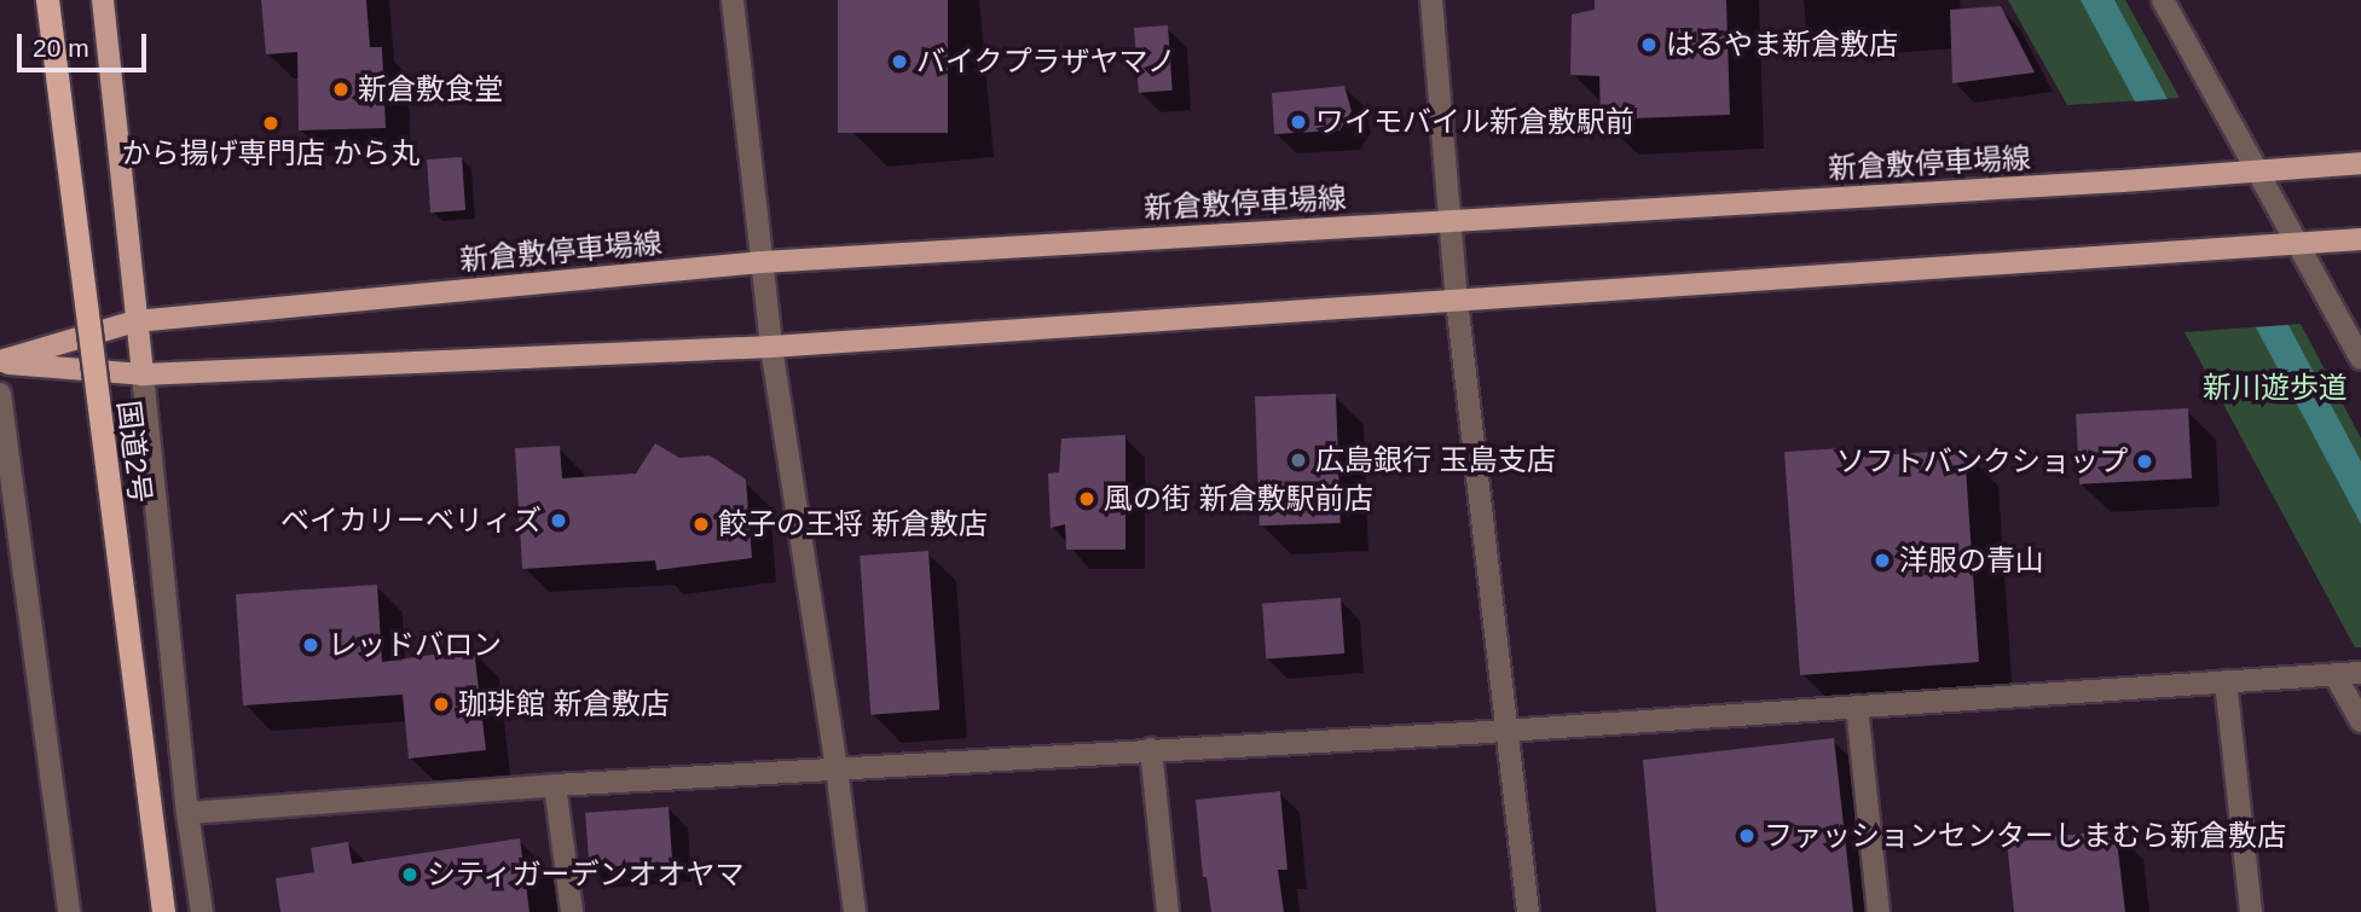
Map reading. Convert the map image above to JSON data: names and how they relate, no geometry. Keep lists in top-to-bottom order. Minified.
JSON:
{"streets":{"highway":["国道2号"],"main road":["新倉敷停車場線"]},"parks":["新川遊歩道"],"places":["はるやま新倉敷店","バイクプラザヤマノ","新倉敷食堂","ワイモバイル新倉敷駅前","から揚げ専門店 から丸","広島銀行 玉島支店","ソフトバンクショップ","風の街 新倉敷駅前店","ベイカリーベリィズ","餃子の王将 新倉敷店","洋服の青山","レッドバロン","珈琲館 新倉敷店","ファッションセンターしまむら新倉敷店","シティガーデンオオヤマ"],"scale_bar":"20 m"}
